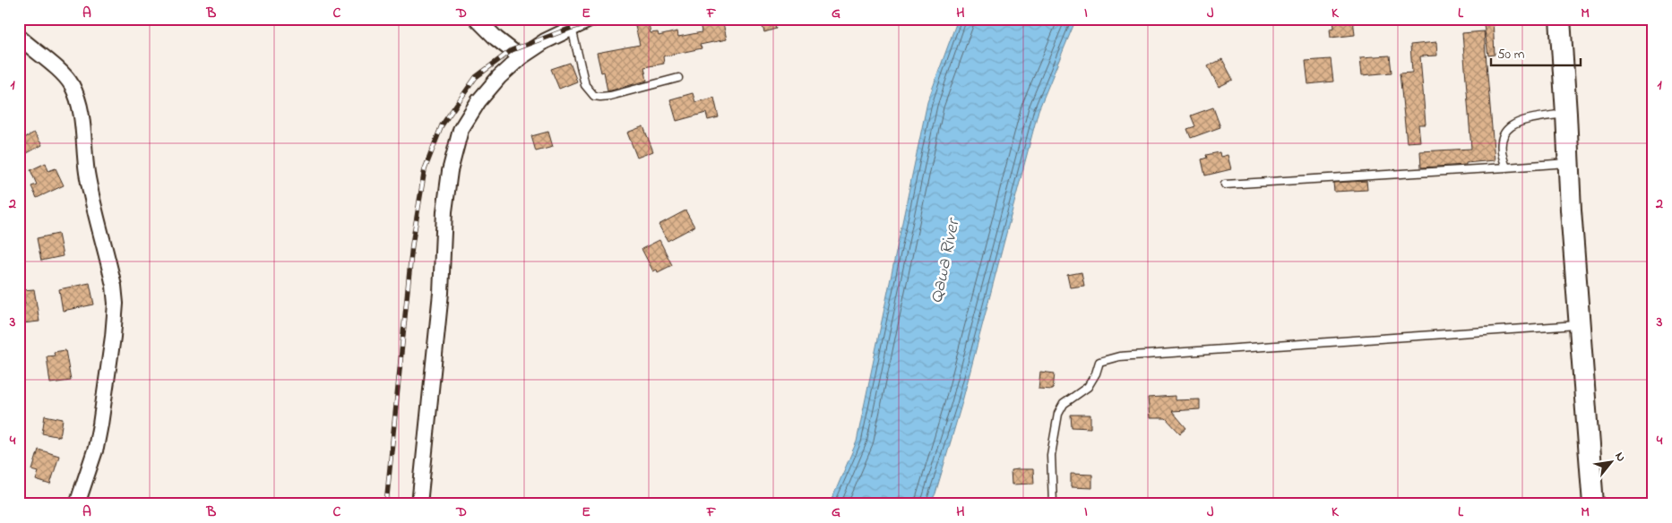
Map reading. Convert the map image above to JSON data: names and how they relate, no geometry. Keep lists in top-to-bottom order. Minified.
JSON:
{"water":["Qawa River"],"scale_bar":"50 m","north":"top right","grid":{"columns":["A","B","C","D","E","F","G","H","I","J","K","L","M"],"rows":["1","2","3","4"]}}
